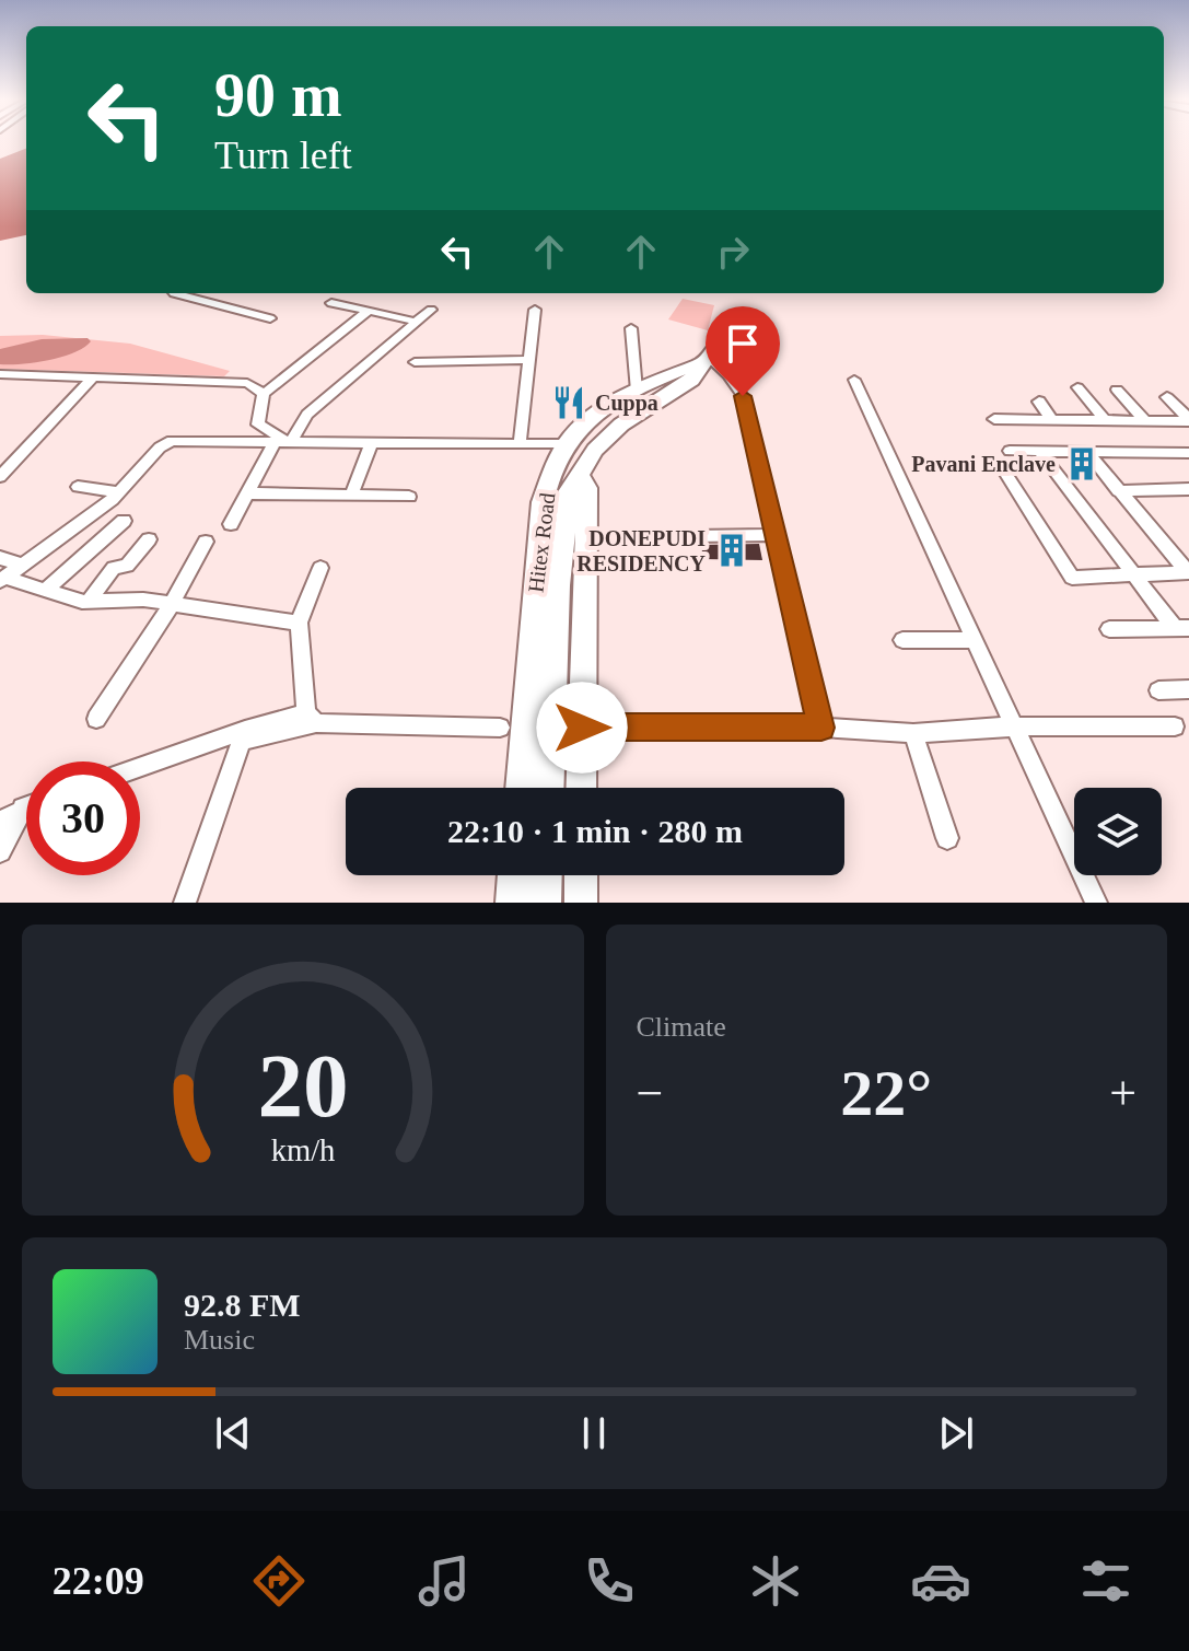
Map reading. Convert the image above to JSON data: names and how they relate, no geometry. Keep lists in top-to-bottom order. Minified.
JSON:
{"streets":{"street":["Hitex Road"]},"places":{"restaurant":["Cuppa"],"building":["Pavani Enclave","DONEPUDI RESIDENCY"]},"page":{"turn":["90 m","Turn left"],"limit":"30","trip":"22:10 · 1 min · 280 m","tile":"Climate","heat":["−","22°","+"],"song":["92.8 FM","Music"],"tabs":"22:09","gauge":["20","km/h"]}}
